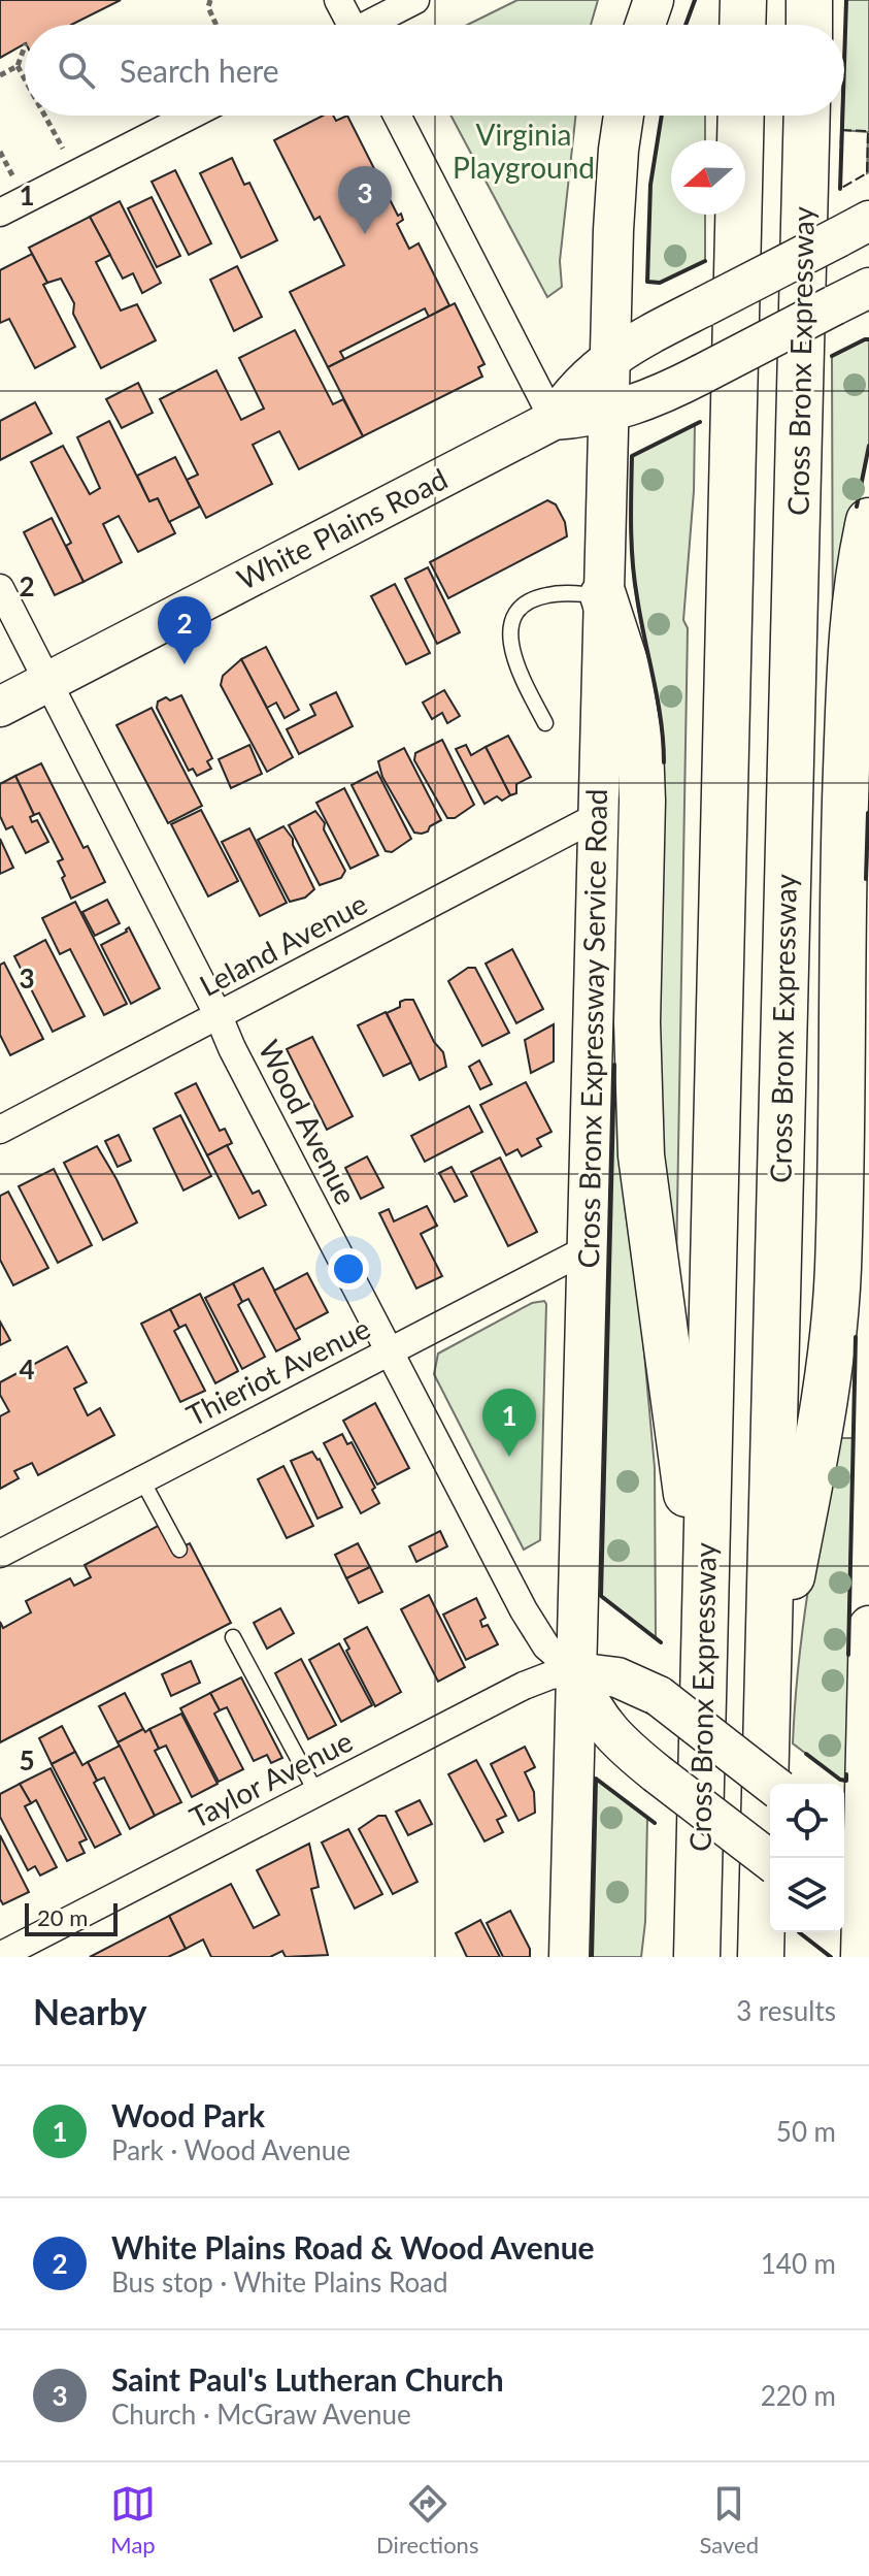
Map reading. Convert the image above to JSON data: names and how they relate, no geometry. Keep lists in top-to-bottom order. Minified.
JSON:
{"streets":{"highway":["Cross Bronx Expressway"],"main road":["White Plains Road","Cross Bronx Expressway Service Road"],"street":["Leland Avenue","Wood Avenue","Thieriot Avenue","Taylor Avenue"]},"crossings":[["White Plains Road","Cross Bronx Expressway Service Road"],["White Plains Road","Wood Avenue"],["Leland Avenue","Cross Bronx Expressway Service Road"],["Leland Avenue","Wood Avenue"],["Cross Bronx Expressway Service Road","Wood Avenue"],["Cross Bronx Expressway Service Road","Thieriot Avenue"],["Cross Bronx Expressway Service Road","Taylor Avenue"],["Wood Avenue","Thieriot Avenue"],["Wood Avenue","Taylor Avenue"]],"parks":["Virginia Playground"],"scale_bar":"20 m","north":"left","page":{"search":"Search here","pins":["3","2","1"],"scale":"20 m","heading":["Nearby","3 results"],"list":[{"mark":"1","name":"Wood Park","note":"Park · Wood Avenue","value":"50 m"},{"mark":"2","name":"White Plains Road & Wood Avenue","note":"Bus stop · White Plains Road","value":"140 m"},{"mark":"3","name":"Saint Paul's Lutheran Church","note":"Church · McGraw Avenue","value":"220 m"}],"nav":["Map","Directions","Saved"]},"grid":{"rows":["1","2","3","4","5"]}}
